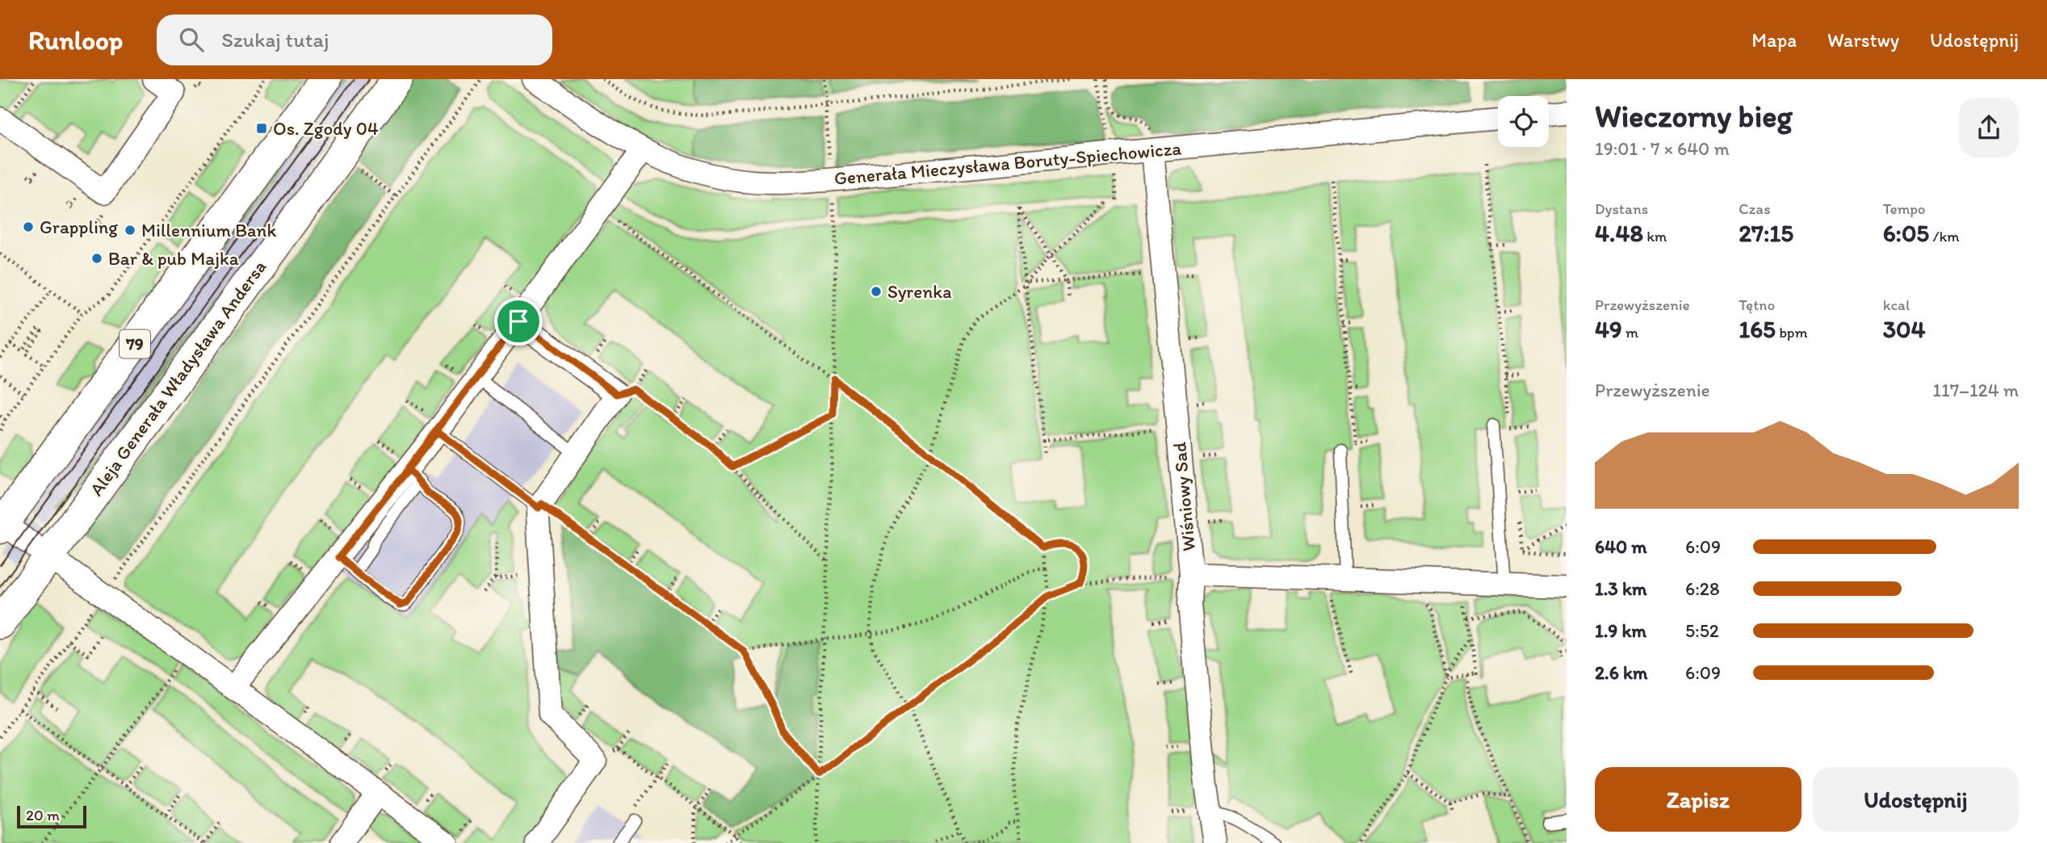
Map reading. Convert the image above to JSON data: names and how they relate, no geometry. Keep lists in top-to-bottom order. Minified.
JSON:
{"streets":{"main road":["79","Aleja Generała Władysława Andersa"],"street":["Generała Mieczysława Boruty-Spiechowicza","Wiśniowy Sad"]},"crossings":[["Generała Mieczysława Boruty-Spiechowicza","Wiśniowy Sad"]],"places":{"transit":["Os. Zgody 04"],"other":["Grappling","Millennium Bank","Bar & pub Majka","Syrenka"]},"scale_bar":"20 m","page":{"header":"Runloop","search":"Szukaj tutaj","nav":["Mapa","Warstwy","Udostępnij"],"heading":["Wieczorny bieg","19:01 · 7 × 640 m"],"stats":[["Dystans","4.48 km"],["Czas","27:15"],["Tempo","6:05 /km"],["Przewyższenie","49 m"],["Tętno","165 bpm"],["kcal","304"]],"chart":["Przewyższenie","117–124 m"],"list":[{"name":"640 m","note":"6:09"},{"name":"1.3 km","note":"6:28"},{"name":"1.9 km","note":"5:52"},{"name":"2.6 km","note":"6:09"}],"buttons":["Zapisz","Udostępnij"],"scale":"20 m"}}
